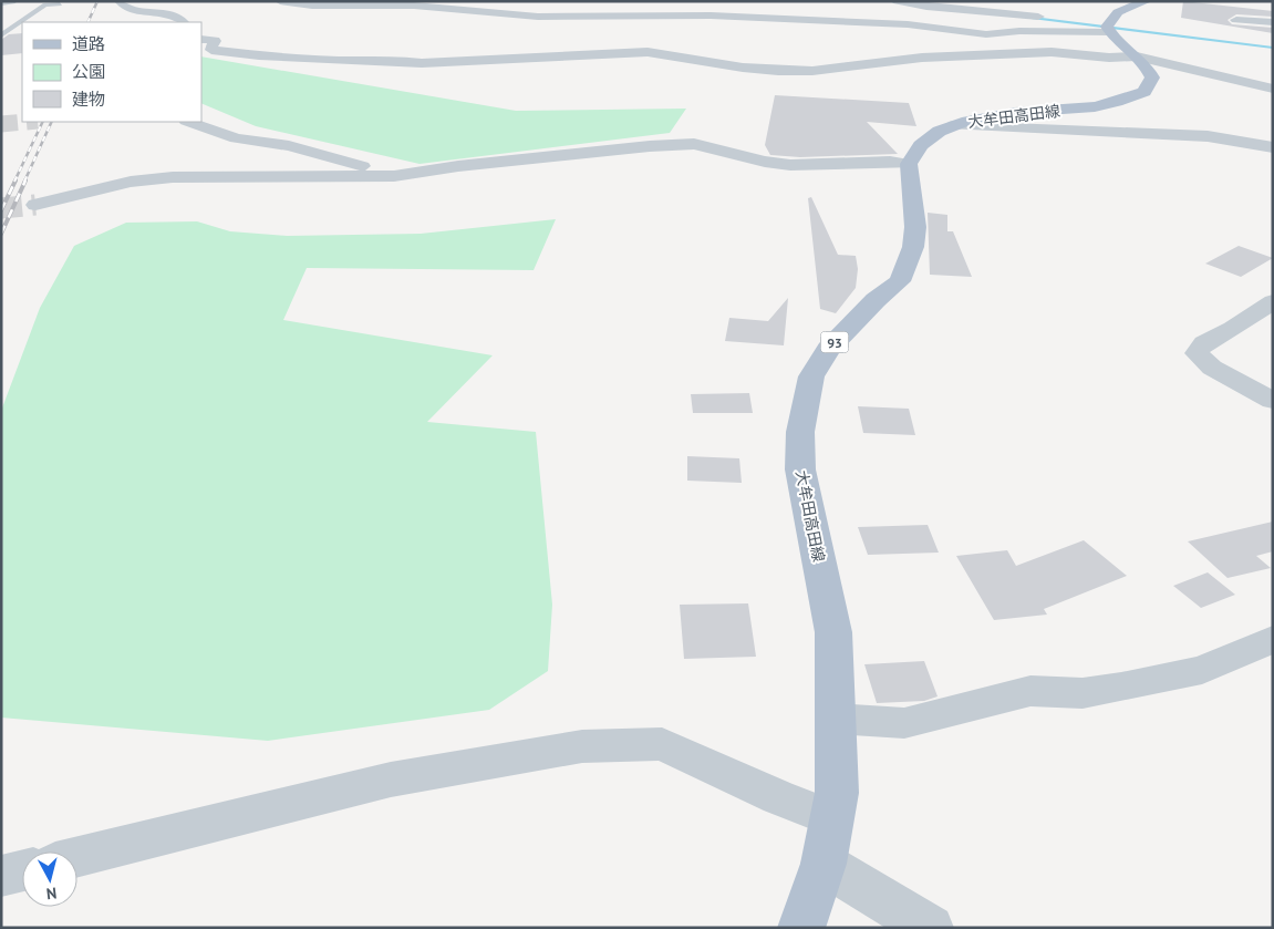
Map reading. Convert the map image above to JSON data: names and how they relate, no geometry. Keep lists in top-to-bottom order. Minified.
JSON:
{"streets":{"main road":["大牟田高田線","93"]},"legend":["道路","公園","建物"],"north":"bottom"}
